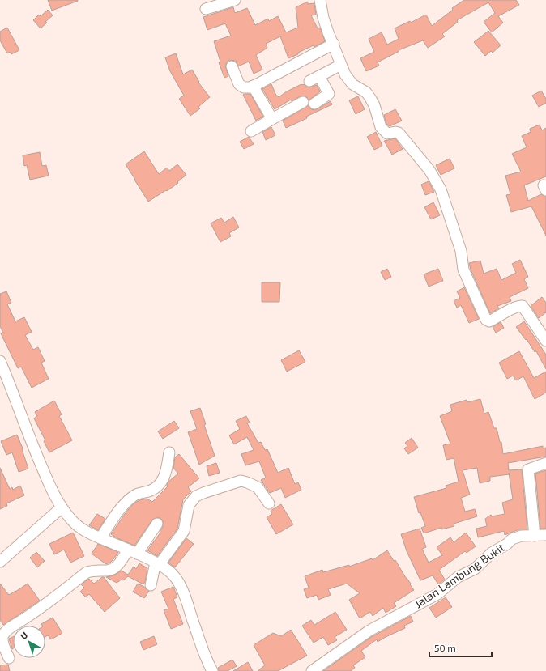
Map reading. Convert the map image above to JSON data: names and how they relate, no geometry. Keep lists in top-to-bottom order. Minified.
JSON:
{"streets":{"street":["Jalan Lambung Bukit"]},"scale_bar":"50 m","north":"top left"}
